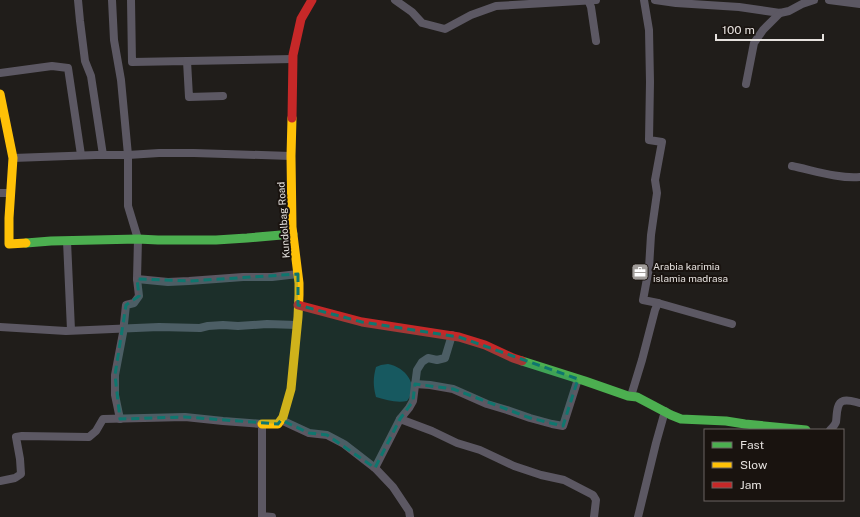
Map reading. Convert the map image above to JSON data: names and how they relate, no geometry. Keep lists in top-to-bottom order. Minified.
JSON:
{"streets":{"street":["Kundolbag Road"]},"places":{"office":["Arabia karimia islamia madrasa"]},"legend":["Fast","Slow","Jam"],"scale_bar":"100 m"}
